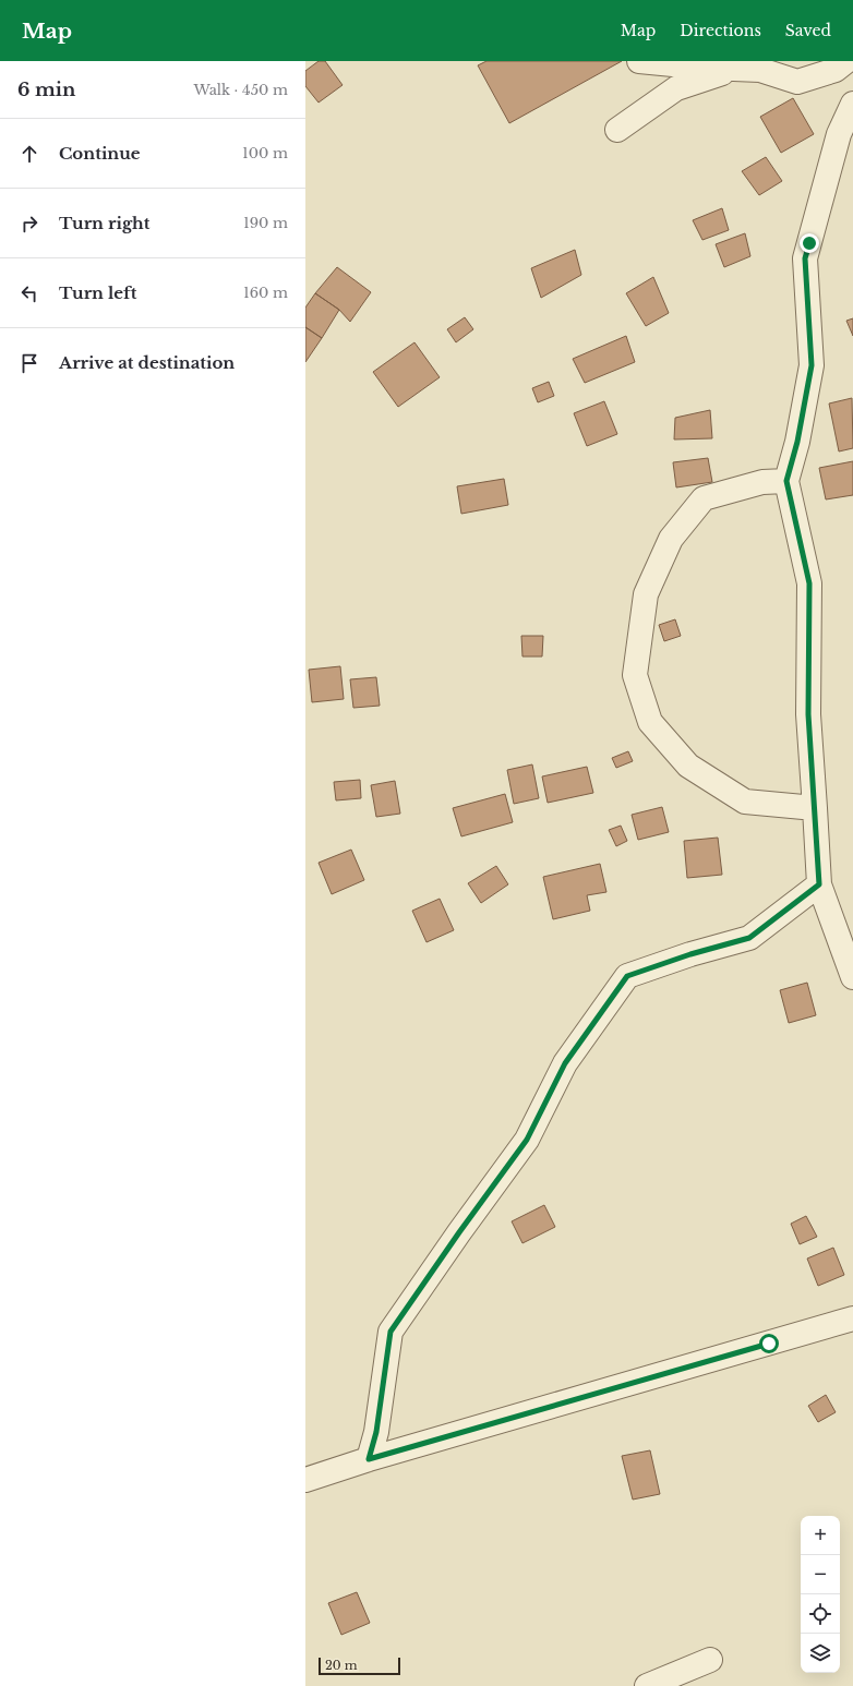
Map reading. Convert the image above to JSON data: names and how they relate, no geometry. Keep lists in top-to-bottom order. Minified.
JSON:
{"scale_bar":"20 m","page":{"header":"Map","nav":["Map","Directions","Saved"],"heading":["6 min","Walk · 450 m"],"list":[["Continue","100 m"],["Turn right","190 m"],["Turn left","160 m"],"Arrive at destination"],"map_buttons":["+","−"],"scale":"20 m"}}
